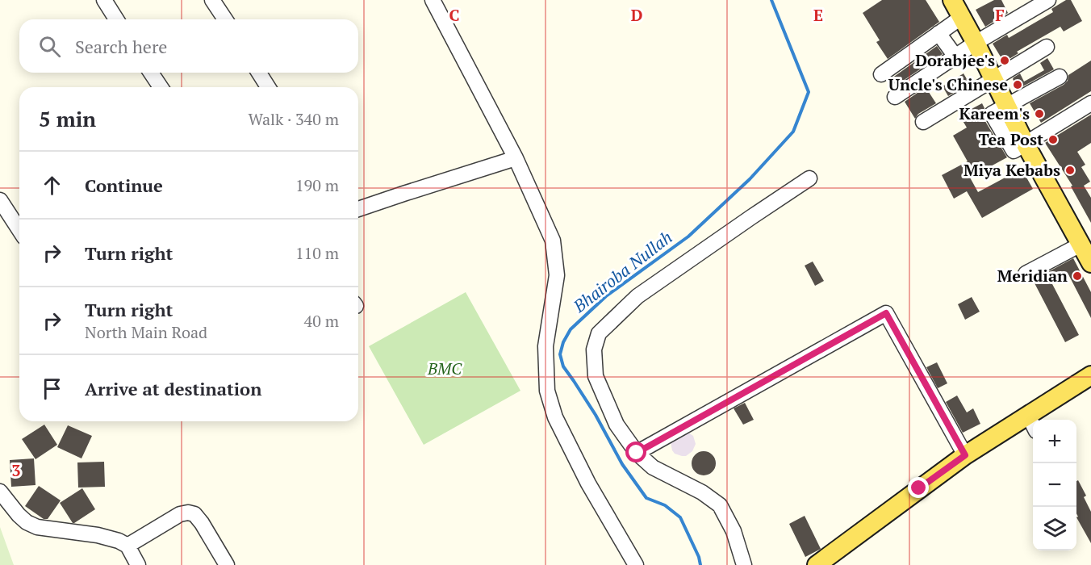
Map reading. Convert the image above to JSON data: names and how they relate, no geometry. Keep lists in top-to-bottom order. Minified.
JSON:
{"water":["Bhairoba Nullah"],"parks":["BMC"],"places":["Dorabjee's","Uncle's Chinese","Kareem's","Tea Post","Miya Kebabs","Meridian"],"page":{"search":"Search here","heading":["5 min","Walk · 340 m"],"list":[["Continue","190 m"],["Turn right","110 m"],["Turn right","North Main Road","40 m"],"Arrive at destination"],"map_buttons":["+","−"]},"grid":{"columns":["C","D","E","F"],"rows":["3"]}}
